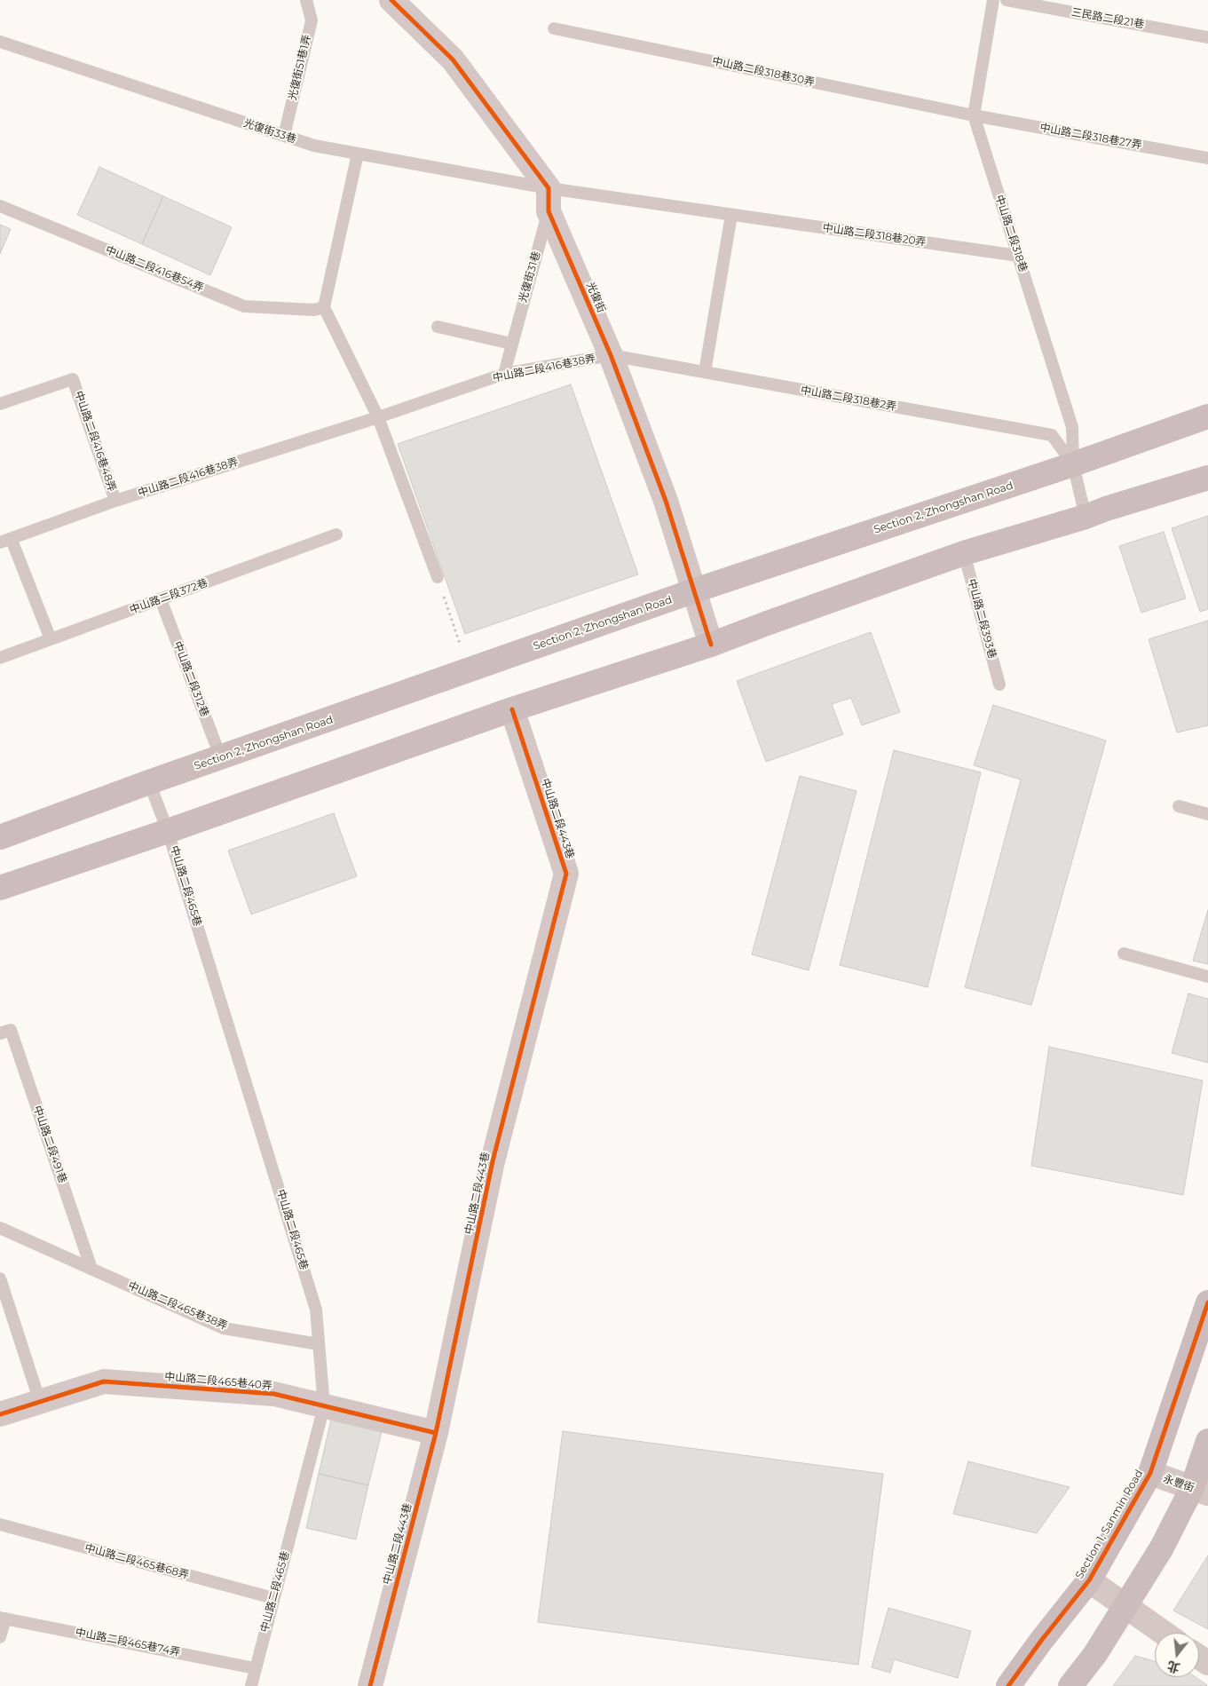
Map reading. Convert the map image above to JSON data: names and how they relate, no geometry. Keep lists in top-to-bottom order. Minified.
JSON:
{"streets":{"main road":["Section 2, Zhongshan Road","Section 1, Sanmin Road"],"street":["光復街","中山路二段443巷","中山路二段465巷40弄","永豐街"],"lane":["三民路二段21巷","光復街51巷1弄","中山路二段318巷30弄","光復街33巷","中山路二段318巷27弄","中山路二段318巷","中山路二段318巷20弄","中山路二段416巷54弄","光復街31巷","中山路二段416巷38弄","中山路二段318巷2弄","中山路二段416巷48弄","中山路二段372巷","中山路二段393巷","中山路二段312巷","中山路二段465巷","中山路二段491巷","中山路二段465巷38弄","中山路二段465巷68弄","中山路二段465巷74弄"]},"crossings":[["光復街51巷1弄","光復街33巷"],["中山路二段318巷30弄","中山路二段318巷27弄"],["中山路二段318巷30弄","中山路二段318巷"],["光復街33巷","中山路二段318巷20弄"],["光復街33巷","光復街31巷"],["光復街33巷","光復街"],["中山路二段318巷27弄","中山路二段318巷"],["中山路二段318巷","中山路二段318巷20弄"],["中山路二段318巷","中山路二段318巷2弄"],["中山路二段318巷","Section 2, Zhongshan Road"],["中山路二段318巷20弄","光復街31巷"],["中山路二段318巷20弄","光復街"],["光復街31巷","光復街"],["光復街31巷","中山路二段416巷38弄"],["光復街","中山路二段416巷38弄"],["光復街","中山路二段318巷2弄"],["光復街","Section 2, Zhongshan Road"],["中山路二段416巷38弄","中山路二段318巷2弄"],["中山路二段416巷38弄","中山路二段416巷48弄"],["中山路二段318巷2弄","Section 2, Zhongshan Road"],["Section 2, Zhongshan Road","中山路二段312巷"],["Section 2, Zhongshan Road","中山路二段465巷"],["中山路二段372巷","中山路二段312巷"],["中山路二段443巷","中山路二段465巷40弄"],["中山路二段465巷","中山路二段465巷38弄"],["中山路二段465巷","中山路二段465巷40弄"],["中山路二段465巷","中山路二段465巷68弄"],["中山路二段465巷","中山路二段465巷74弄"],["中山路二段491巷","中山路二段465巷38弄"],["永豐街","Section 1, Sanmin Road"]],"north":"bottom"}
